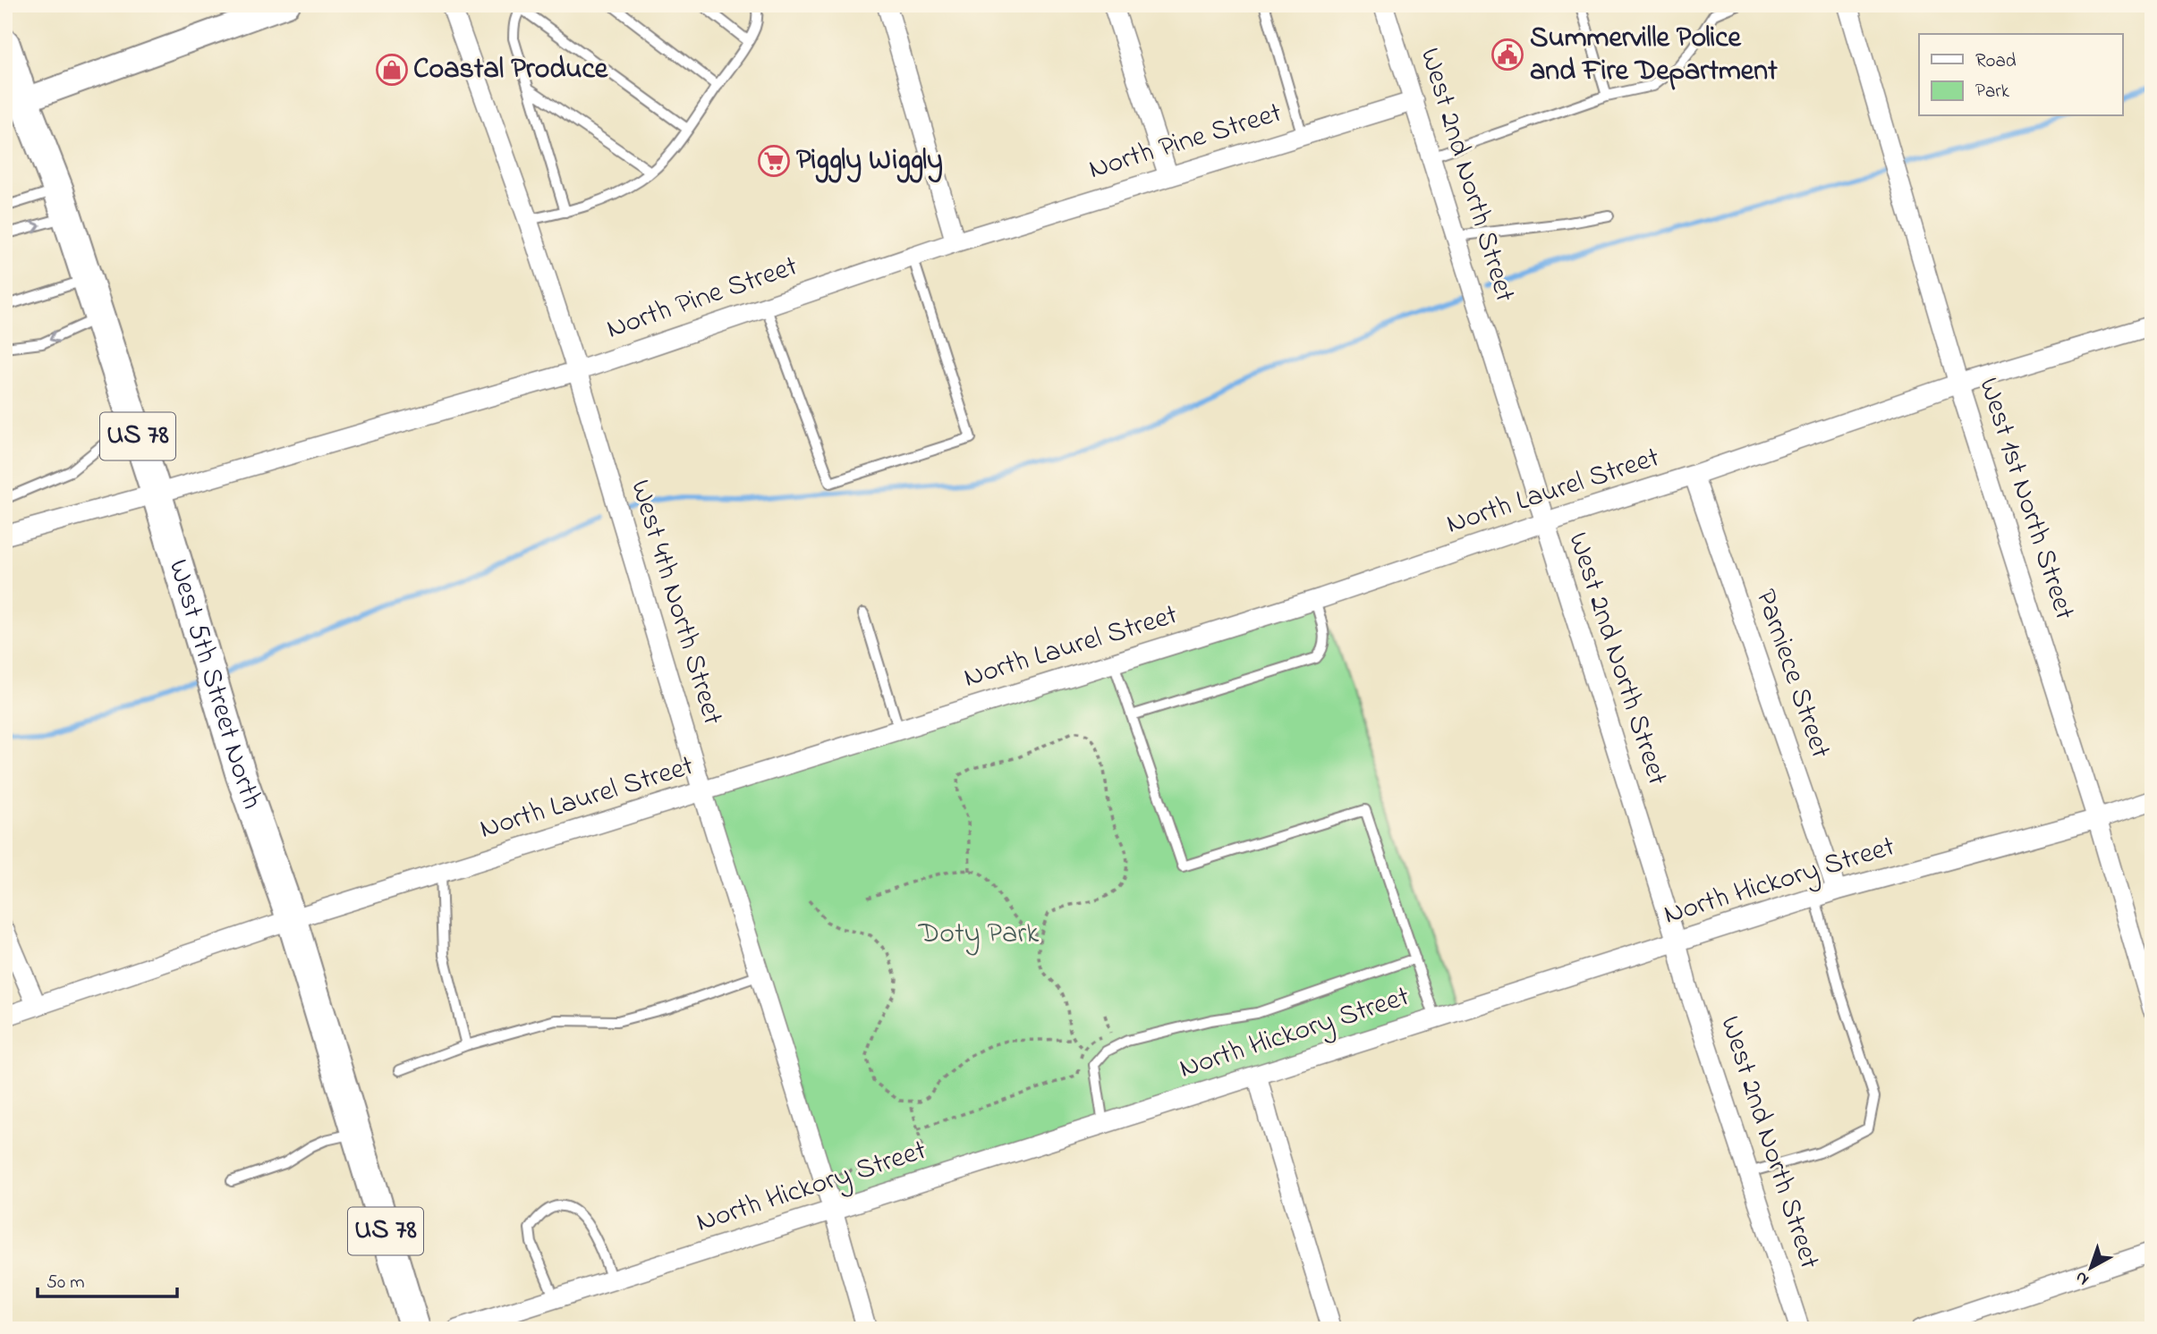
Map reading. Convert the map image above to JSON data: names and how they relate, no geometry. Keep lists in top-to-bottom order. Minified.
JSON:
{"streets":{"main road":["US 78","West 5th Street North"],"street":["North Pine Street","West 2nd North Street","North Laurel Street","West 1st North Street","West 4th North Street","Parniece Street","North Hickory Street"]},"crossings":[["North Pine Street","West 2nd North Street"],["North Pine Street","West 4th North Street"],["North Pine Street","West 5th Street North"],["West 2nd North Street","North Laurel Street"],["West 2nd North Street","North Hickory Street"],["North Laurel Street","West 1st North Street"],["North Laurel Street","West 4th North Street"],["North Laurel Street","Parniece Street"],["North Laurel Street","West 5th Street North"],["West 1st North Street","North Hickory Street"],["West 4th North Street","North Hickory Street"],["Parniece Street","North Hickory Street"]],"parks":["Doty Park"],"places":{"public building":["Summerville Police and Fire Department"],"shop":["Coastal Produce"],"supermarket":["Piggly Wiggly"]},"legend":["Road","Park"],"scale_bar":"50 m","north":"bottom left"}
